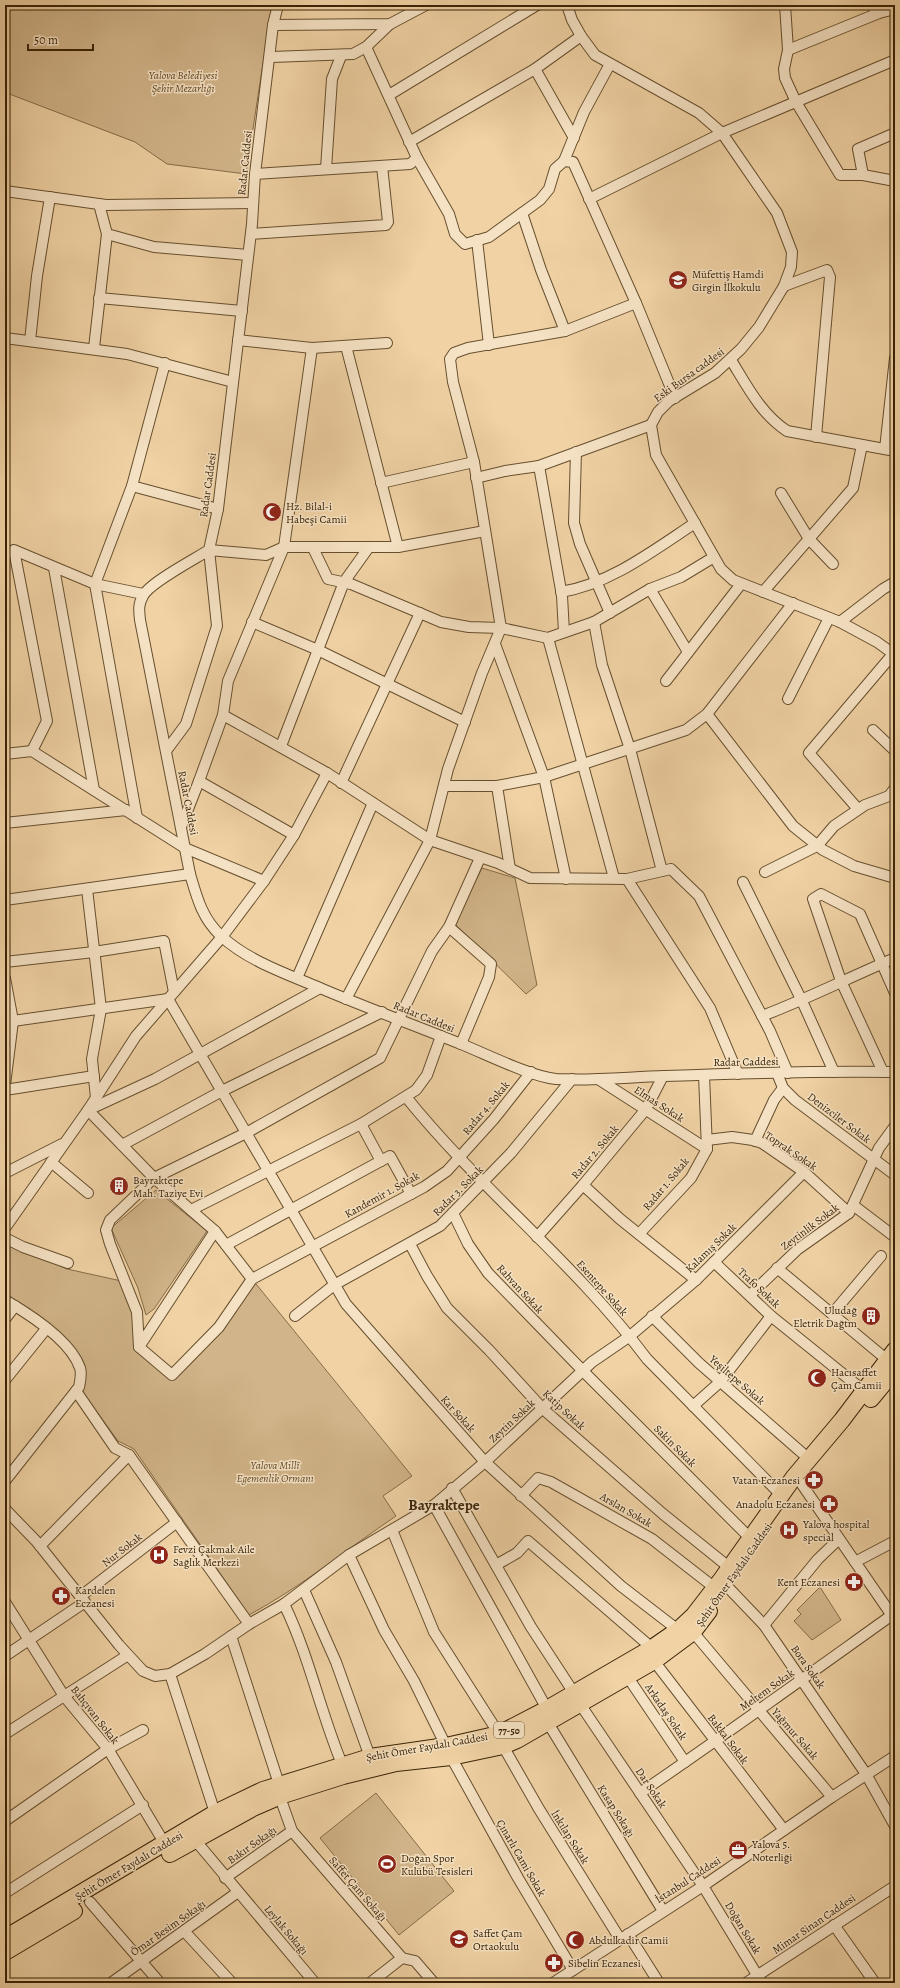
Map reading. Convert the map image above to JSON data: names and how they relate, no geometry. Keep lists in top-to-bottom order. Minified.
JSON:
{"streets":{"main road":["Şehit Ömer Faydalı Caddesi","77-50"],"street":["Radar Caddesi","Eski Bursa caddesi","Elmas Sokak","Radar 4. Sokak","Denizciler Sokak","Toprak Sokak","Radar 2. Sokak","Radar 1. Sokak","Radar 3. Sokak","Kandemir 1. Sokak","Zeytinlik Sokak","Kalamış Sokak","Esentepe Sokak","Trafo Sokak","Rahvan Sokak","Yeşiltepe Sokak","Katip Sokak","Kar Sokak","Zeytin Sokak","Sakin Sokak","Arslan Sokak","Nur Sokak","Bora Sokak","Meltem Sokak","Arkadaş Sokak","Bahçıvan Sokak","Yağmur Sokak","Bakkal Sokak","Dar Sokak","Kasap Sokağı","İnkılap Sokak","Bakır Sokağı","Çınarlı Cami Sokak","İstanbul Caddesi","Saffet Çam Sokağı","Mimar Sinan Caddesi","Ömar Besim Sokağı","Doğan Sokak","Leylak Sokağı"]},"crossings":[["Radar Caddesi","Elmas Sokak"],["Radar Caddesi","Radar 4. Sokak"],["Radar Caddesi","Denizciler Sokak"],["Radar Caddesi","Radar 2. Sokak"],["Radar Caddesi","Radar 3. Sokak"],["Elmas Sokak","Toprak Sokak"],["Elmas Sokak","Radar 2. Sokak"],["Elmas Sokak","Radar 1. Sokak"],["Radar 4. Sokak","Kandemir 1. Sokak"],["Radar 4. Sokak","Esentepe Sokak"],["Denizciler Sokak","Zeytinlik Sokak"],["Toprak Sokak","Radar 1. Sokak"],["Toprak Sokak","Zeytinlik Sokak"],["Toprak Sokak","Kalamış Sokak"],["Radar 2. Sokak","Esentepe Sokak"],["Radar 3. Sokak","Esentepe Sokak"],["Radar 3. Sokak","Rahvan Sokak"],["Radar 3. Sokak","Katip Sokak"],["Radar 3. Sokak","Kar Sokak"],["Kandemir 1. Sokak","Esentepe Sokak"],["Kandemir 1. Sokak","Kar Sokak"],["Zeytinlik Sokak","Trafo Sokak"],["Kalamış Sokak","Esentepe Sokak"],["Kalamış Sokak","Trafo Sokak"],["Kalamış Sokak","Yeşiltepe Sokak"],["Kalamış Sokak","Zeytin Sokak"],["Esentepe Sokak","Zeytin Sokak"],["Esentepe Sokak","Şehit Ömer Faydalı Caddesi"],["Trafo Sokak","Şehit Ömer Faydalı Caddesi"],["Rahvan Sokak","Zeytin Sokak"],["Rahvan Sokak","Sakin Sokak"],["Yeşiltepe Sokak","Şehit Ömer Faydalı Caddesi"],["Katip Sokak","Zeytin Sokak"],["Katip Sokak","Arslan Sokak"],["Katip Sokak","Şehit Ömer Faydalı Caddesi"],["Katip Sokak","Bora Sokak"],["Kar Sokak","Zeytin Sokak"],["Kar Sokak","Arslan Sokak"],["Kar Sokak","Şehit Ömer Faydalı Caddesi"],["Kar Sokak","Yağmur Sokak"],["Zeytin Sokak","Sakin Sokak"],["Zeytin Sokak","Dar Sokak"],["Zeytin Sokak","Kasap Sokağı"],["Zeytin Sokak","İnkılap Sokak"],["Zeytin Sokak","Çınarlı Cami Sokak"],["Zeytin Sokak","Saffet Çam Sokağı"],["Sakin Sokak","Şehit Ömer Faydalı Caddesi"],["Arslan Sokak","Şehit Ömer Faydalı Caddesi"],["Arslan Sokak","Bora Sokak"],["Nur Sokak","Bahçıvan Sokak"],["Şehit Ömer Faydalı Caddesi","Bora Sokak"],["Şehit Ömer Faydalı Caddesi","Arkadaş Sokak"],["Şehit Ömer Faydalı Caddesi","Bahçıvan Sokak"],["Şehit Ömer Faydalı Caddesi","Yağmur Sokak"],["Şehit Ömer Faydalı Caddesi","Bakkal Sokak"],["Şehit Ömer Faydalı Caddesi","Dar Sokak"],["Şehit Ömer Faydalı Caddesi","Kasap Sokağı"],["Şehit Ömer Faydalı Caddesi","İnkılap Sokak"],["Şehit Ömer Faydalı Caddesi","Çınarlı Cami Sokak"],["Şehit Ömer Faydalı Caddesi","Saffet Çam Sokağı"],["Şehit Ömer Faydalı Caddesi","Leylak Sokağı"],["Bora Sokak","Meltem Sokak"],["Bora Sokak","İstanbul Caddesi"],["Meltem Sokak","Arkadaş Sokak"],["Meltem Sokak","Yağmur Sokak"],["Meltem Sokak","Bakkal Sokak"],["Meltem Sokak","Dar Sokak"],["Yağmur Sokak","İstanbul Caddesi"],["Bakkal Sokak","Dar Sokak"],["Bakkal Sokak","İstanbul Caddesi"],["Dar Sokak","İstanbul Caddesi"],["Dar Sokak","Doğan Sokak"],["Kasap Sokağı","İstanbul Caddesi"],["İnkılap Sokak","İstanbul Caddesi"],["Bakır Sokağı","Saffet Çam Sokağı"],["Bakır Sokağı","Leylak Sokağı"],["Çınarlı Cami Sokak","İstanbul Caddesi"],["İstanbul Caddesi","Doğan Sokak"],["Mimar Sinan Caddesi","Doğan Sokak"],["Ömar Besim Sokağı","Leylak Sokağı"]],"districts":["Bayraktepe"],"parks":["Yalova Belediyesi Şehir Mezarlığı","Yalova Millî Egemenlik Ormanı"],"places":{"school or university":["Müfettiş Hamdi Girgin İlkokulu","Saffet Çam Ortaokulu"],"mosque":["Hz. Bilal-i Habeşi Camii","Hacısaffet Çam Camii","Abdulkadir Camii"],"building":["Bayraktepe Mah. Taziye Evi","Uludağ Eletrik Dağtm"],"pharmacy":["Vatan Eczanesi","Anadolu Eczanesi","Kent Eczanesi","Kardelen Eczanesi","Sibelin Eczanesi"],"hospital":["Yalova hospital special","Fevzi Çakmak Aile Sağlık Merkezi"],"office":["Yalova 5. Noterliği"],"sports":["Doğan Spor Kulübü Tesisleri"]},"scale_bar":"50 m"}
